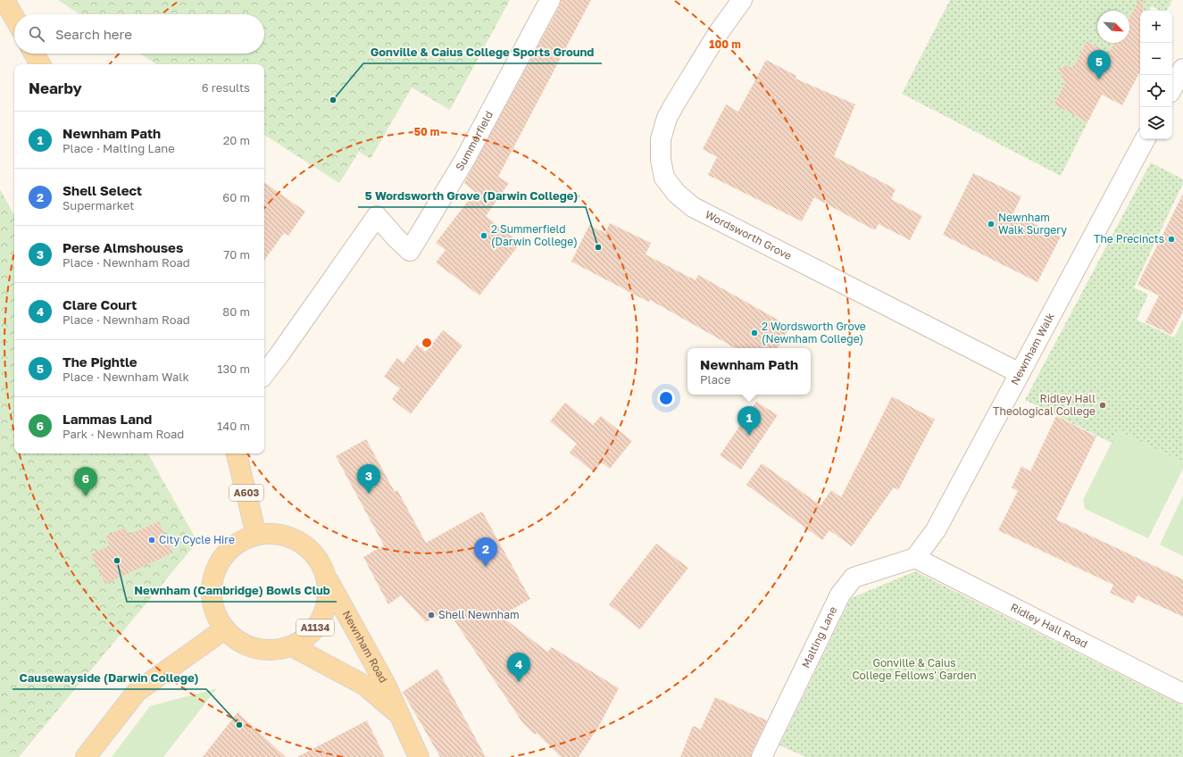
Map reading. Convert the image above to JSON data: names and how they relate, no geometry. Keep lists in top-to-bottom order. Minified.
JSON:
{"streets":{"main road":["A603","A1134","Newnham Road"],"street":["Summerfield","Wordsworth Grove","Newnham Walk","Ridley Hall Road","Malting Lane"]},"crossings":[["Wordsworth Grove","Newnham Walk"],["Newnham Walk","Ridley Hall Road"],["Newnham Walk","Malting Lane"],["A603","A1134"],["A603","Newnham Road"],["Ridley Hall Road","Malting Lane"],["A1134","Newnham Road"]],"parks":["Gonville & Caius College Fellows' Garden"],"places":["Gonville & Caius College Sports Ground","Newnham Walk Surgery","2 Summerfield (Darwin College)","The Precincts","5 Wordsworth Grove (Darwin College)","2 Wordsworth Grove (Newnham College)","Ridley Hall Theological College","City Cycle Hire","Newnham (Cambridge) Bowls Club","Shell Newnham","Causewayside (Darwin College)"],"north":"bottom right","page":{"map_buttons":["+","−"],"search":"Search here","pins":["5","1","3","6","2","4"],"heading":["Nearby","6 results"],"list":[{"mark":"1","name":"Newnham Path","note":"Place · Malting Lane","value":"20 m"},{"mark":"2","name":"Shell Select","note":"Supermarket","value":"60 m"},{"mark":"3","name":"Perse Almshouses","note":"Place · Newnham Road","value":"70 m"},{"mark":"4","name":"Clare Court","note":"Place · Newnham Road","value":"80 m"},{"mark":"5","name":"The Pightle","note":"Place · Newnham Walk","value":"130 m"},{"mark":"6","name":"Lammas Land","note":"Park · Newnham Road","value":"140 m"}],"popup":["Newnham Path","Place"]},"rings":["100 m","50 m"]}
